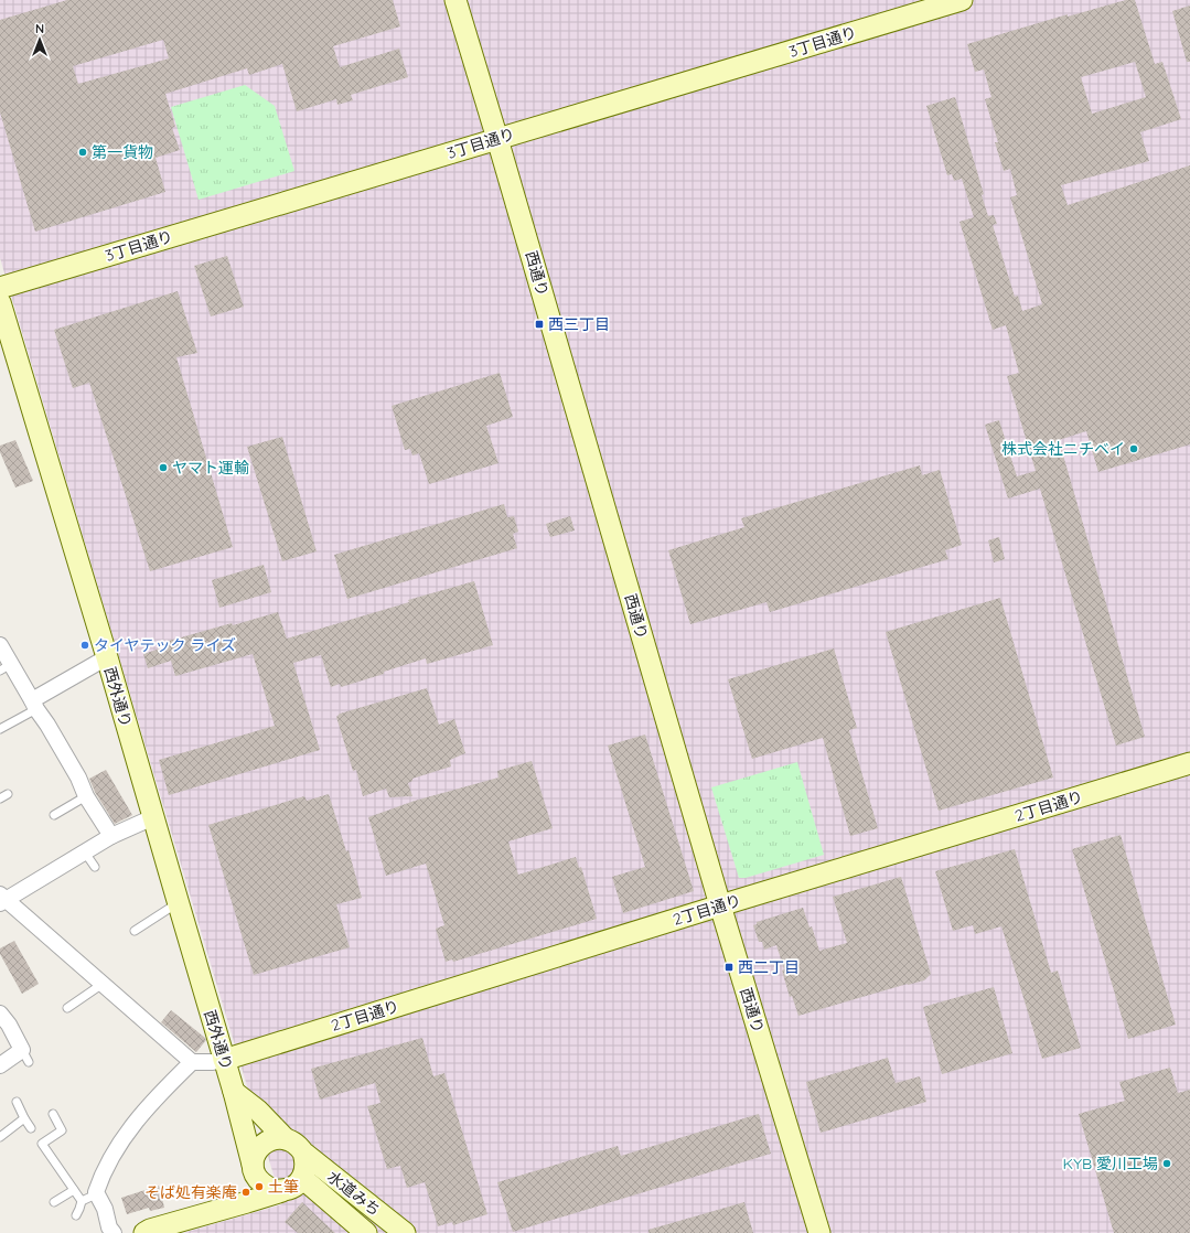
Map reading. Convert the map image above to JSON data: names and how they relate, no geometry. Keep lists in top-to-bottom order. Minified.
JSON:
{"streets":{"street":["3丁目通り","西通り","西外通り","2丁目通り","水道みち"]},"crossings":[["3丁目通り","西通り"],["西通り","2丁目通り"],["西外通り","2丁目通り"],["西外通り","水道みち"]],"places":{"other":["第一貨物","株式会社ニチベイ","ヤマト運輸","タイヤテック ライズ","KYB 愛川工場","土筆","そば処有楽庵"],"transit":["西三丁目","西二丁目"]},"north":"top"}
